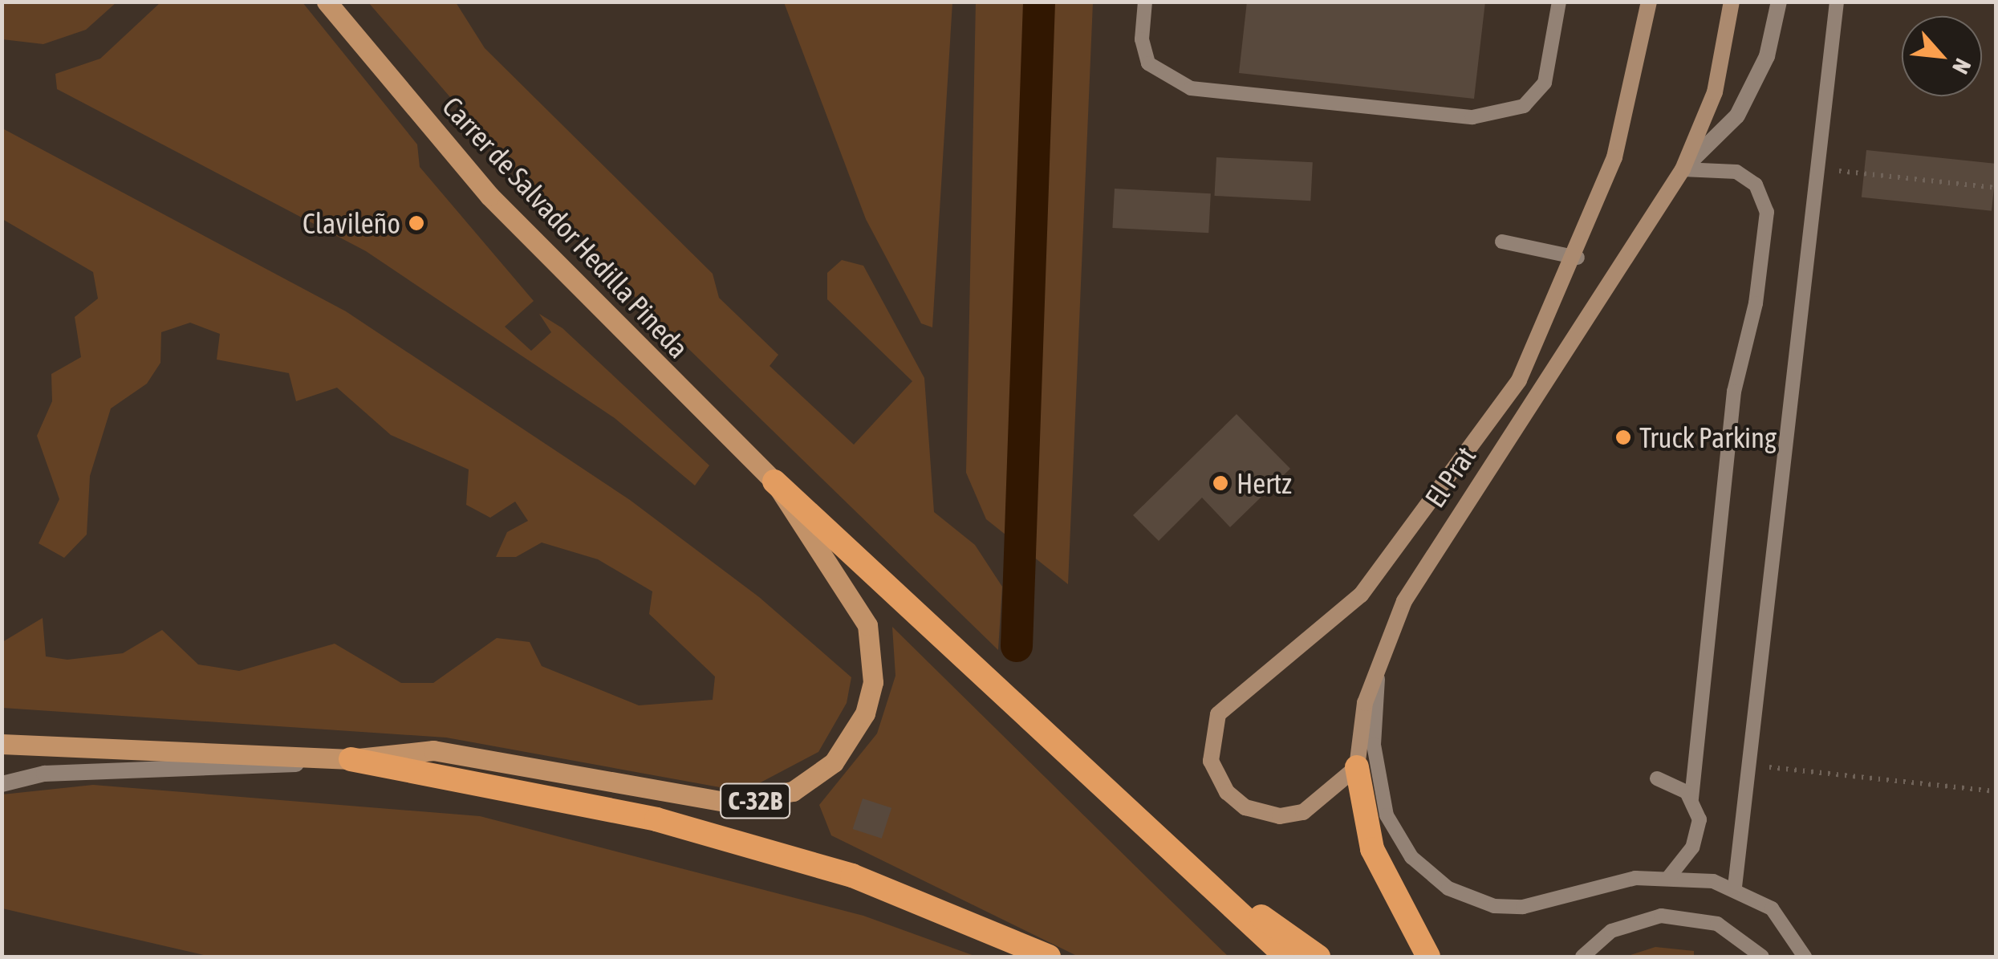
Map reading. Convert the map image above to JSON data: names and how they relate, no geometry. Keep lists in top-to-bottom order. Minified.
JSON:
{"streets":{"highway":["C-32B"],"main road":["Carrer de Salvador Hedilla Pineda"],"street":["El Prat"]},"crossings":[["Carrer de Salvador Hedilla Pineda","C-32B"]],"places":["Clavileño","Truck Parking","Hertz"],"north":"bottom right"}
